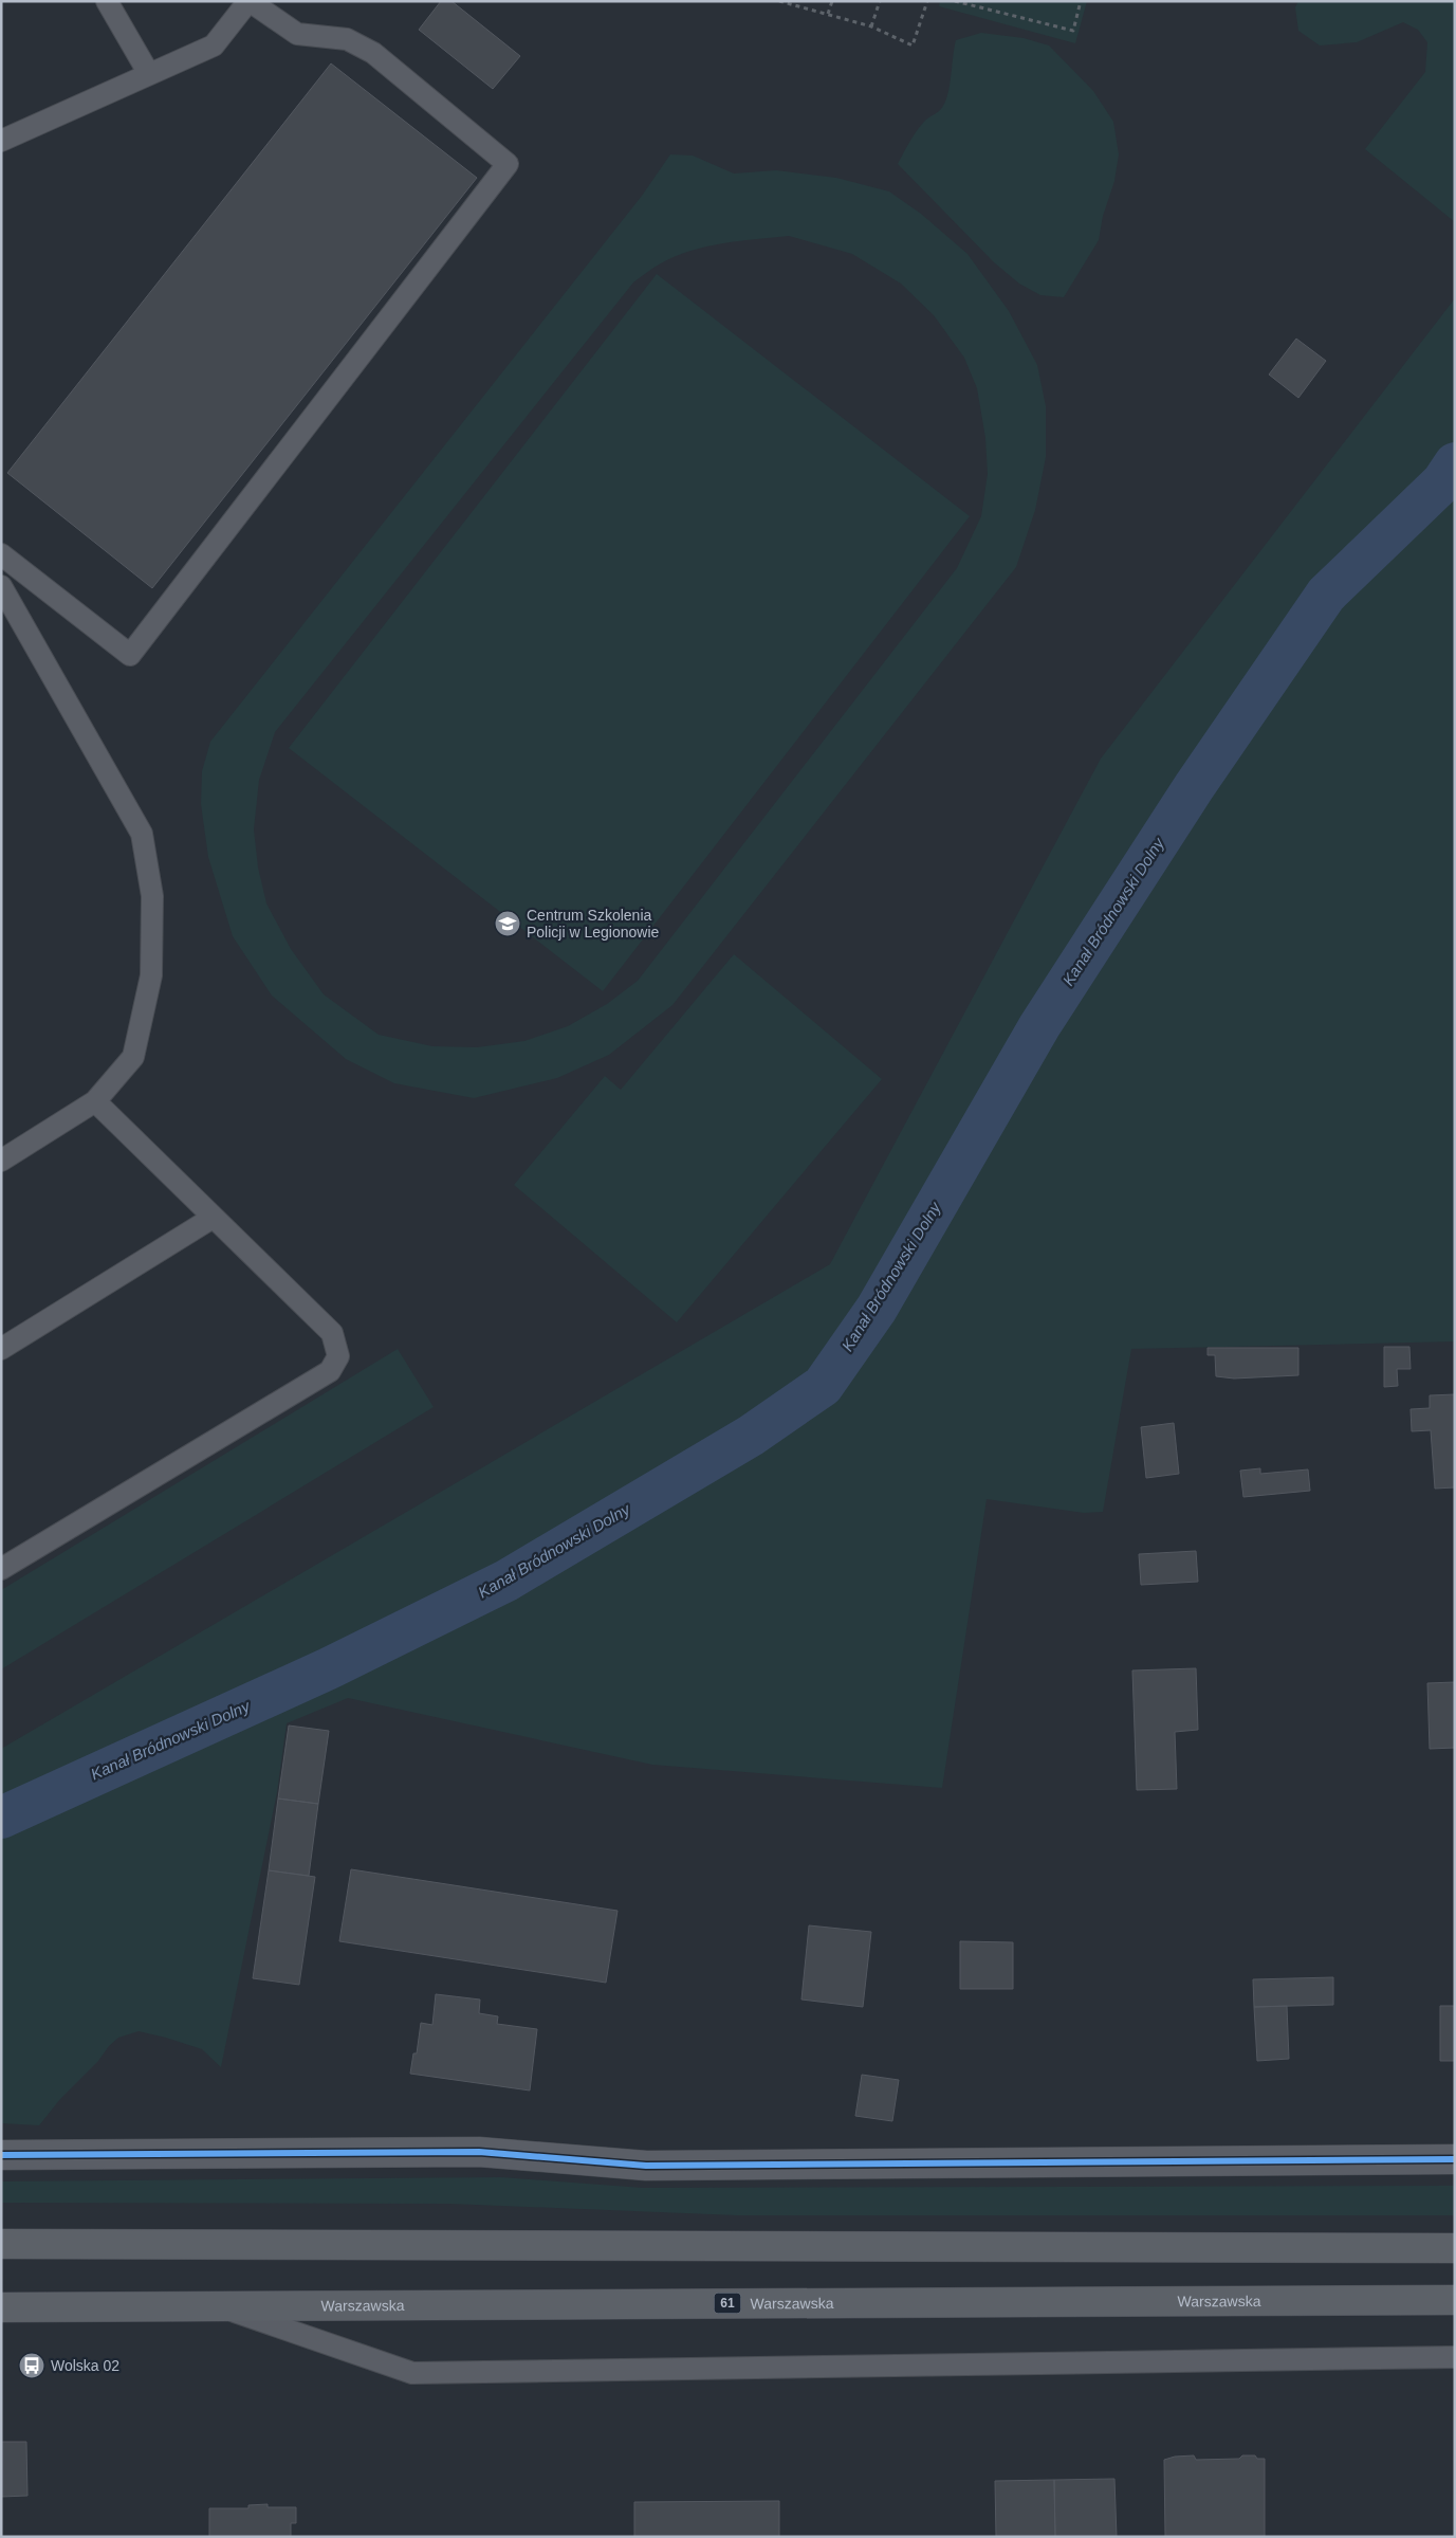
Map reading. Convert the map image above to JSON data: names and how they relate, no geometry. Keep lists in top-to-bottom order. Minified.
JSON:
{"streets":{"main road":["Warszawska","61"]},"water":["Kanał Bródnowski Dolny"],"places":{"school or university":["Centrum Szkolenia Policji w Legionowie"],"bus stop":["Wolska 02"]}}
